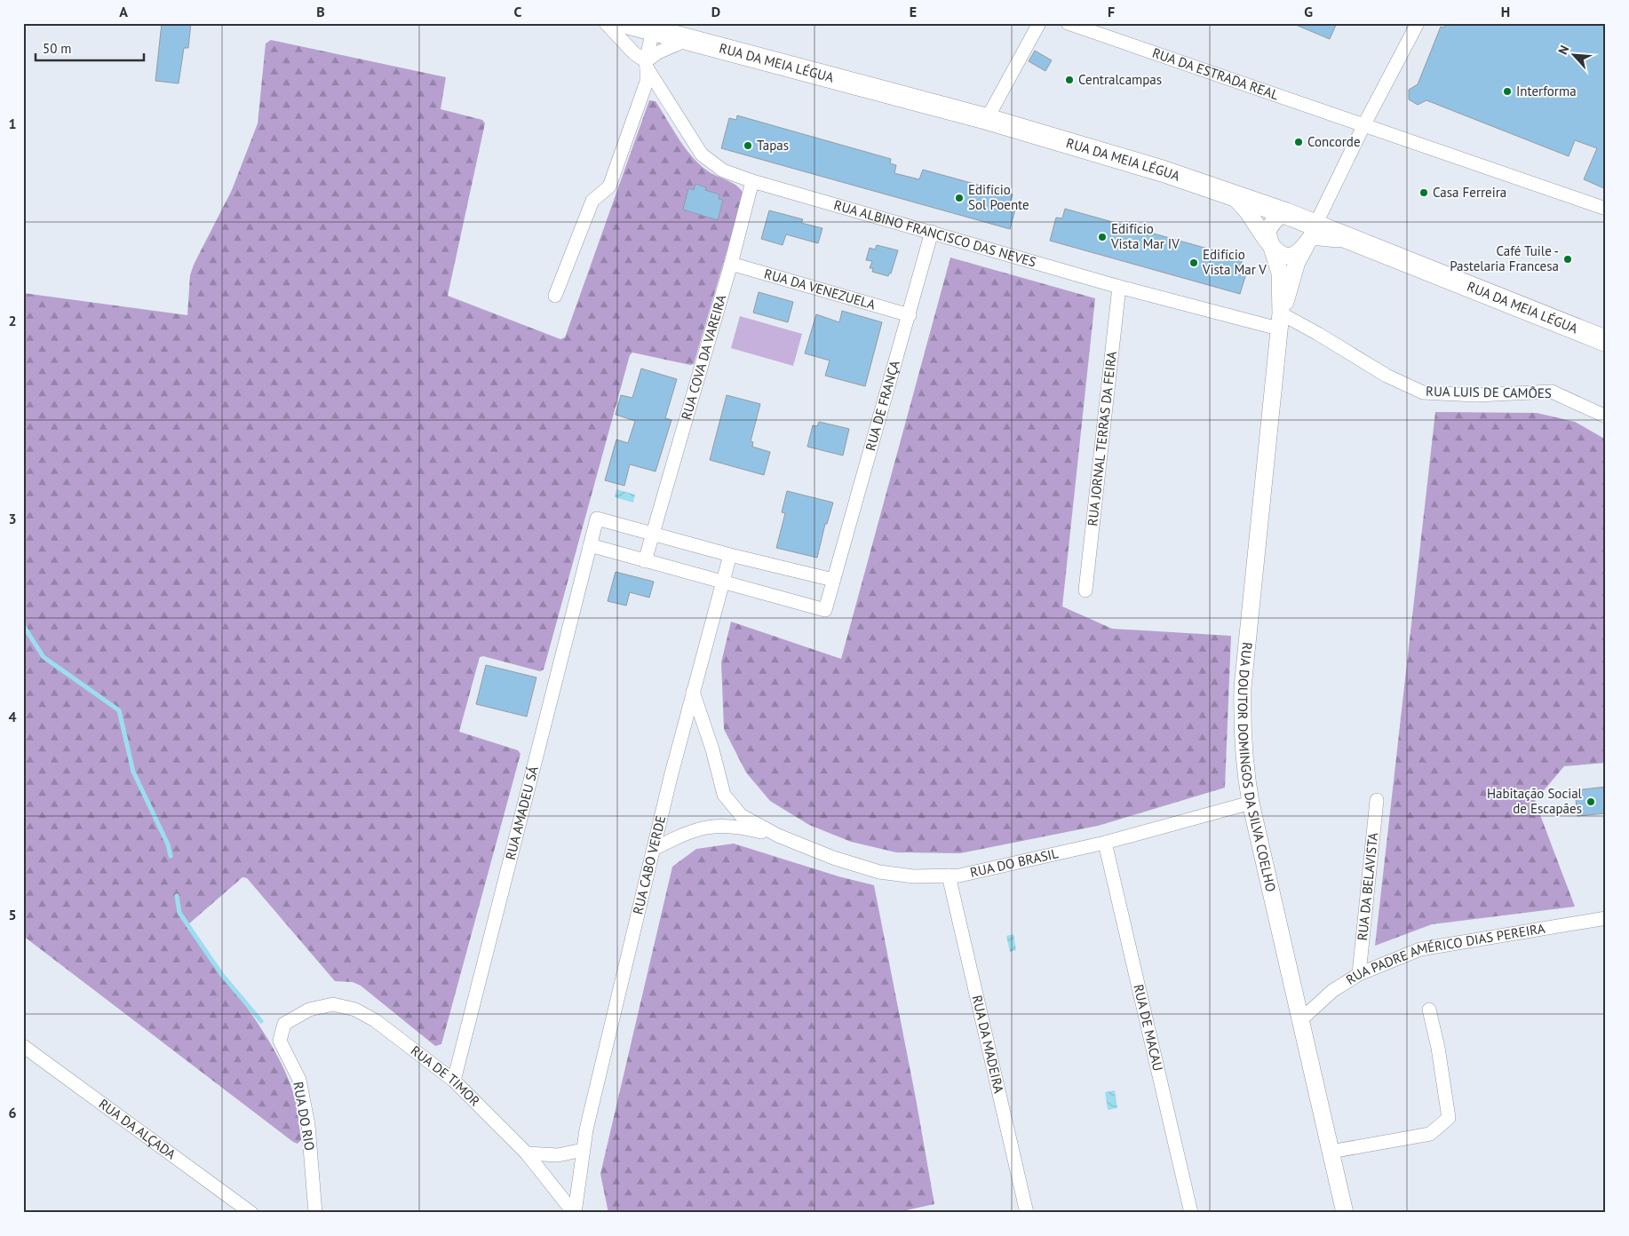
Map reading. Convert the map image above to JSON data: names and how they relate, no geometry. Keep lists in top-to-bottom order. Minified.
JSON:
{"streets":{"main road":["RUA DA MEIA LÉGUA"],"street":["RUA DA ESTRADA REAL","RUA ALBINO FRANCISCO DAS NEVES","RUA DA VENEZUELA","RUA COVA DA VAREIRA","RUA LUIS DE CAMÕES","RUA DE FRANÇA","RUA JORNAL TERRAS DA FEIRA","RUA DOUTOR DOMINGOS DA SILVA COELHO","RUA AMADEU SÁ","RUA DO BRASIL","RUA CABO VERDE","RUA DA BELAVISTA","RUA PADRE AMÉRICO DIAS PEREIRA","RUA DE MACAU","RUA DA MADEIRA","RUA DE TIMOR","RUA DO RIO","RUA DA ALÇADA"]},"crossings":[["RUA DA MEIA LÉGUA","RUA DOUTOR DOMINGOS DA SILVA COELHO"],["RUA ALBINO FRANCISCO DAS NEVES","RUA COVA DA VAREIRA"],["RUA ALBINO FRANCISCO DAS NEVES","RUA LUIS DE CAMÕES"],["RUA ALBINO FRANCISCO DAS NEVES","RUA DE FRANÇA"],["RUA ALBINO FRANCISCO DAS NEVES","RUA JORNAL TERRAS DA FEIRA"],["RUA ALBINO FRANCISCO DAS NEVES","RUA DOUTOR DOMINGOS DA SILVA COELHO"],["RUA DA VENEZUELA","RUA COVA DA VAREIRA"],["RUA DA VENEZUELA","RUA DE FRANÇA"],["RUA COVA DA VAREIRA","RUA AMADEU SÁ"],["RUA LUIS DE CAMÕES","RUA DOUTOR DOMINGOS DA SILVA COELHO"],["RUA DE FRANÇA","RUA CABO VERDE"],["RUA DOUTOR DOMINGOS DA SILVA COELHO","RUA DO BRASIL"],["RUA DOUTOR DOMINGOS DA SILVA COELHO","RUA PADRE AMÉRICO DIAS PEREIRA"],["RUA AMADEU SÁ","RUA DE TIMOR"],["RUA DO BRASIL","RUA CABO VERDE"],["RUA DO BRASIL","RUA DE MACAU"],["RUA DO BRASIL","RUA DA MADEIRA"],["RUA CABO VERDE","RUA DE TIMOR"],["RUA DA BELAVISTA","RUA PADRE AMÉRICO DIAS PEREIRA"],["RUA DE TIMOR","RUA DO RIO"]],"places":["Centralcampas","Interforma","Concorde","Tapas","Casa Ferreira","Edifício Sol Poente","Edifício Vista Mar IV","Café Tuile - Pastelaria Francesa","Edifício Vista Mar V","Habitação Social de Escapães"],"scale_bar":"50 m","north":"top left","grid":{"columns":["A","B","C","D","E","F","G","H"],"rows":["1","2","3","4","5","6"]}}
